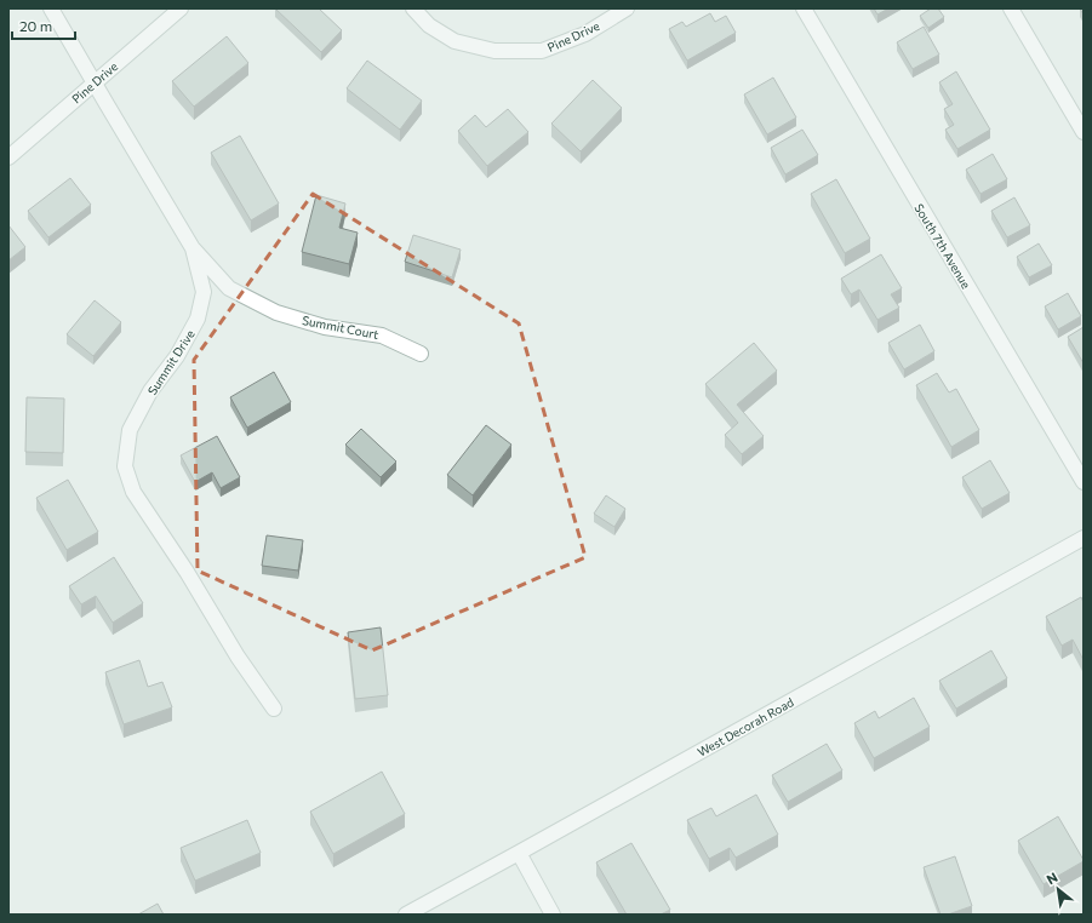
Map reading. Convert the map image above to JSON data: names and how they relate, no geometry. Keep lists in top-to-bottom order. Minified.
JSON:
{"streets":{"street":["Pine Drive","South 7th Avenue","Summit Court","Summit Drive","West Decorah Road"]},"crossings":[["Pine Drive","Summit Drive"],["Summit Court","Summit Drive"]],"scale_bar":"20 m","north":"top left"}
